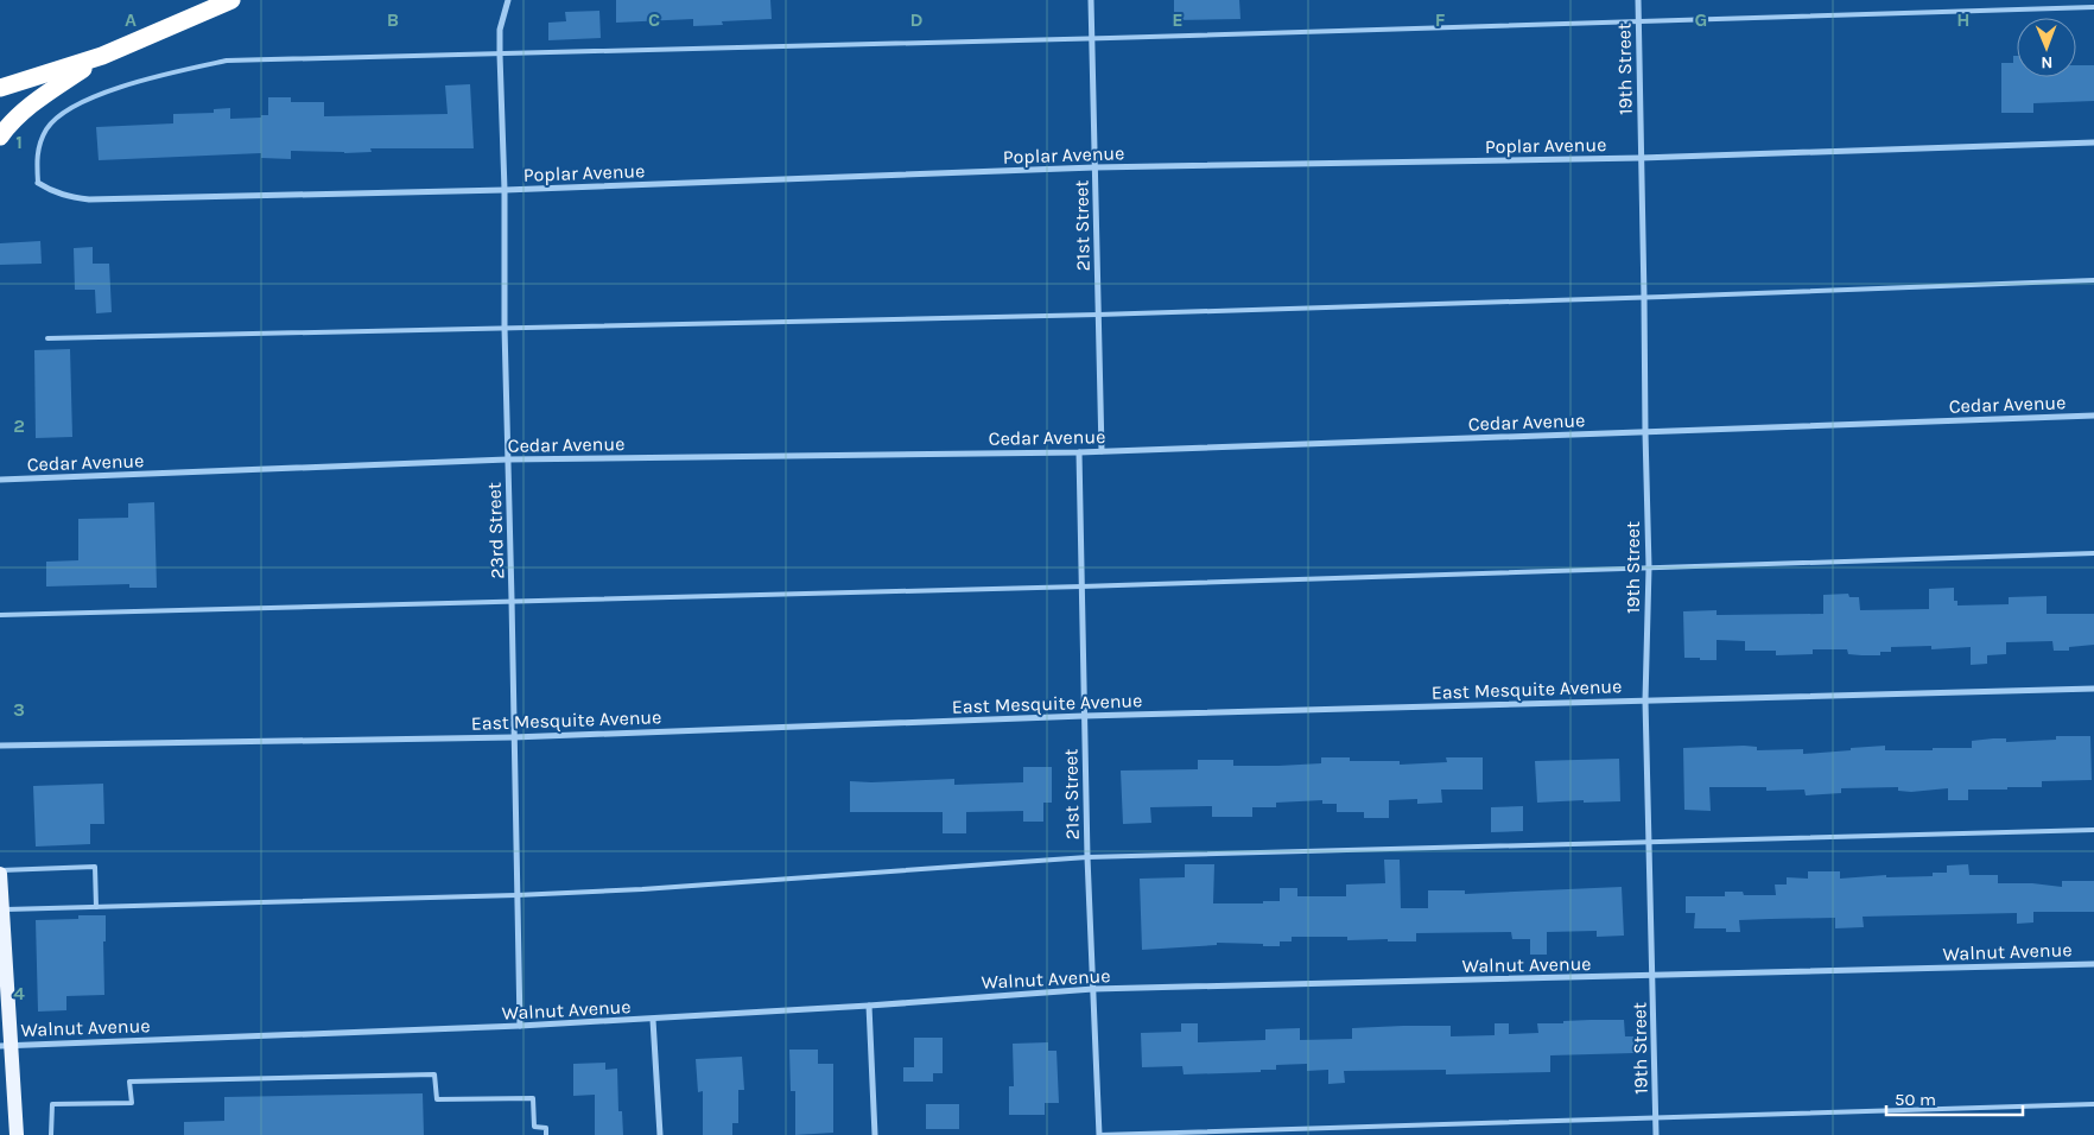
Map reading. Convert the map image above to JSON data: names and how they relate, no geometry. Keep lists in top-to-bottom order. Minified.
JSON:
{"streets":{"street":["19th Street","Poplar Avenue","21st Street","Cedar Avenue","23rd Street","East Mesquite Avenue","Walnut Avenue"]},"crossings":[["19th Street","Poplar Avenue"],["19th Street","Cedar Avenue"],["19th Street","East Mesquite Avenue"],["19th Street","Walnut Avenue"],["Poplar Avenue","21st Street"],["Poplar Avenue","23rd Street"],["21st Street","Cedar Avenue"],["21st Street","East Mesquite Avenue"],["21st Street","Walnut Avenue"],["Cedar Avenue","23rd Street"],["23rd Street","East Mesquite Avenue"],["23rd Street","Walnut Avenue"]],"scale_bar":"50 m","north":"bottom","grid":{"columns":["A","B","C","D","E","F","G","H"],"rows":["1","2","3","4"]}}
